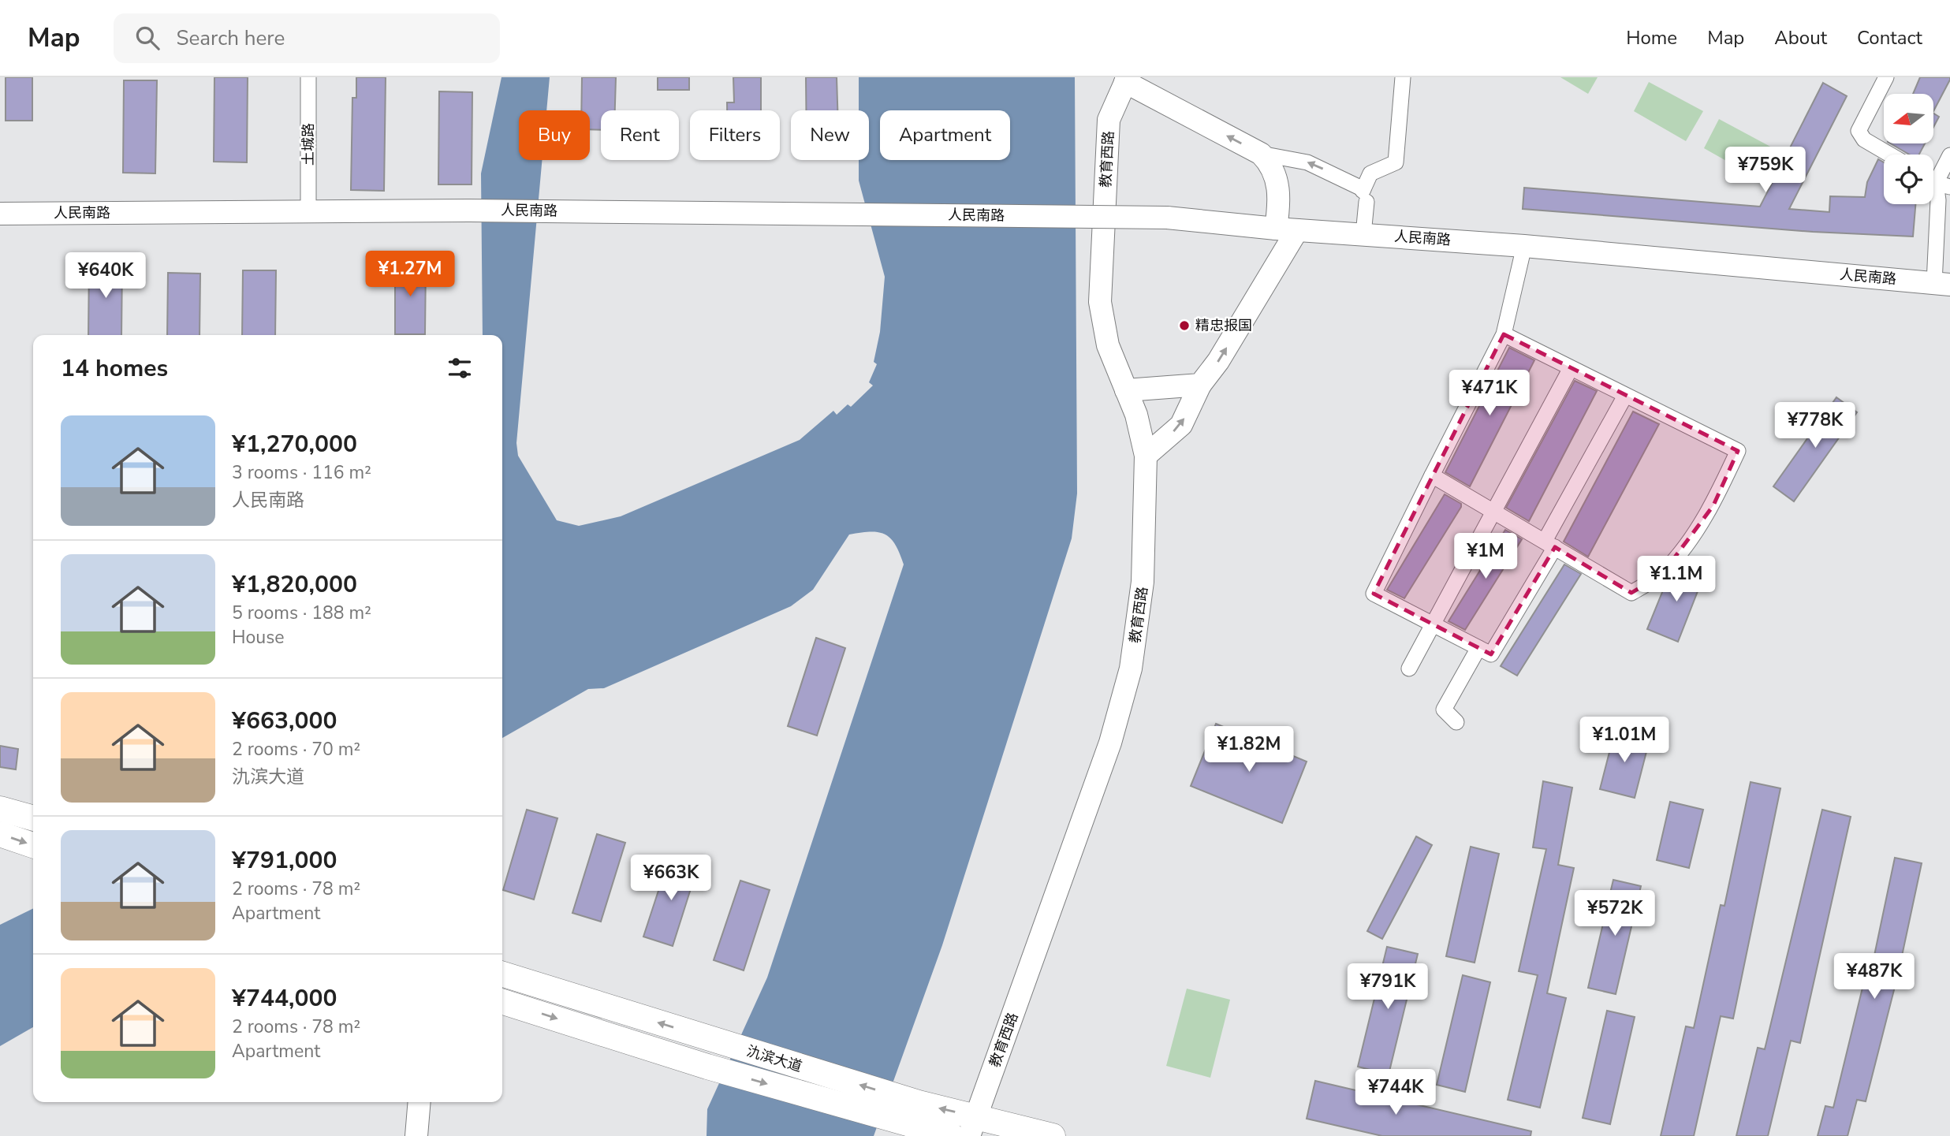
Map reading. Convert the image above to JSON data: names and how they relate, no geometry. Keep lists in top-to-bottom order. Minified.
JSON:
{"streets":{"main road":["教育西路","人民南路","氿滨大道"],"street":["土城路"]},"crossings":[["土城路","人民南路"],["教育西路","氿滨大道"]],"places":["精忠报国"],"north":"left","page":{"header":"Map","search":"Search here","nav":["Home","Map","About","Contact"],"chip":["Buy","Rent","Filters","New","Apartment"],"price":["¥759K","¥1.27M","¥640K","¥471K","¥778K","¥1M","¥1.1M","¥1.01M","¥1.82M","¥663K","¥572K","¥487K","¥791K","¥744K"],"heading":"14 homes","list":[{"name":"¥1,270,000","note":"3 rooms · 116 m² · 人民南路"},{"name":"¥1,820,000","note":"5 rooms · 188 m² · House"},{"name":"¥663,000","note":"2 rooms · 70 m² · 氿滨大道"},{"name":"¥791,000","note":"2 rooms · 78 m² · Apartment"},{"name":"¥744,000","note":"2 rooms · 78 m² · Apartment"}]}}
